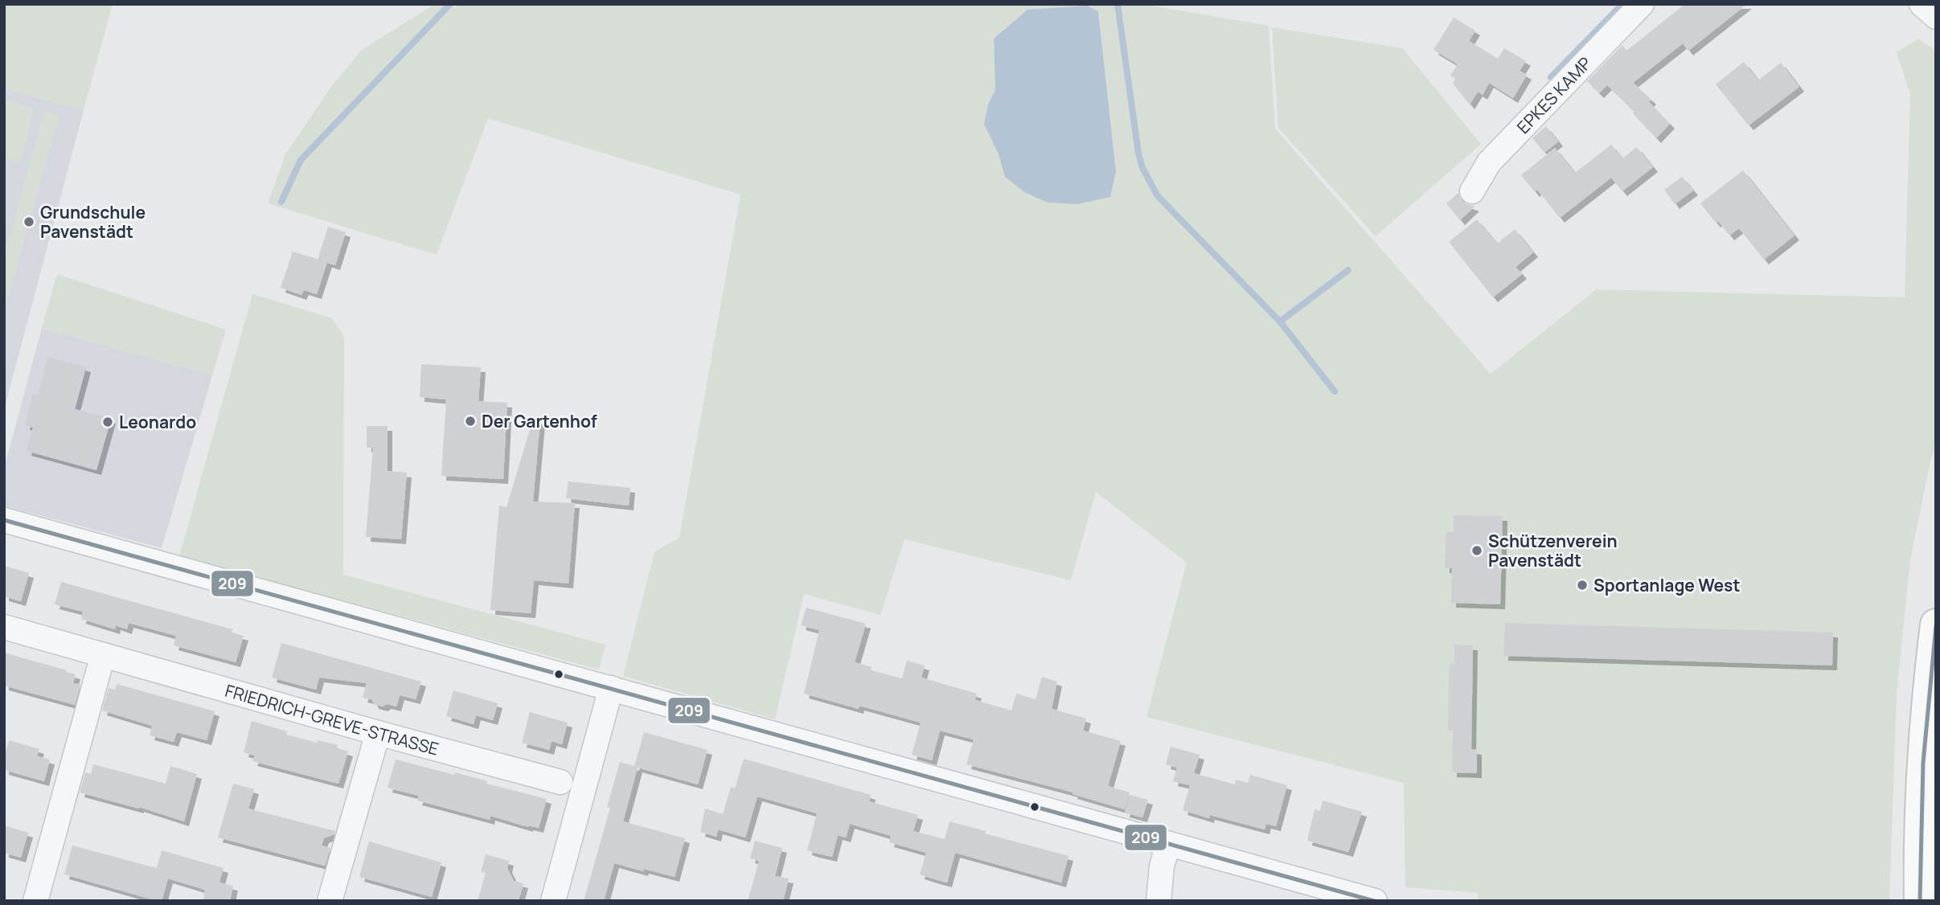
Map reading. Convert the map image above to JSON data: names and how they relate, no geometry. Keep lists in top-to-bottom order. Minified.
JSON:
{"streets":{"street":["EPKES KAMP","FRIEDRICH-GREVE-STRASSE"]},"places":["Grundschule Pavenstädt","Der Gartenhof","Leonardo","Schützenverein Pavenstädt","Sportanlage West"],"lines":["transit line 209"]}
